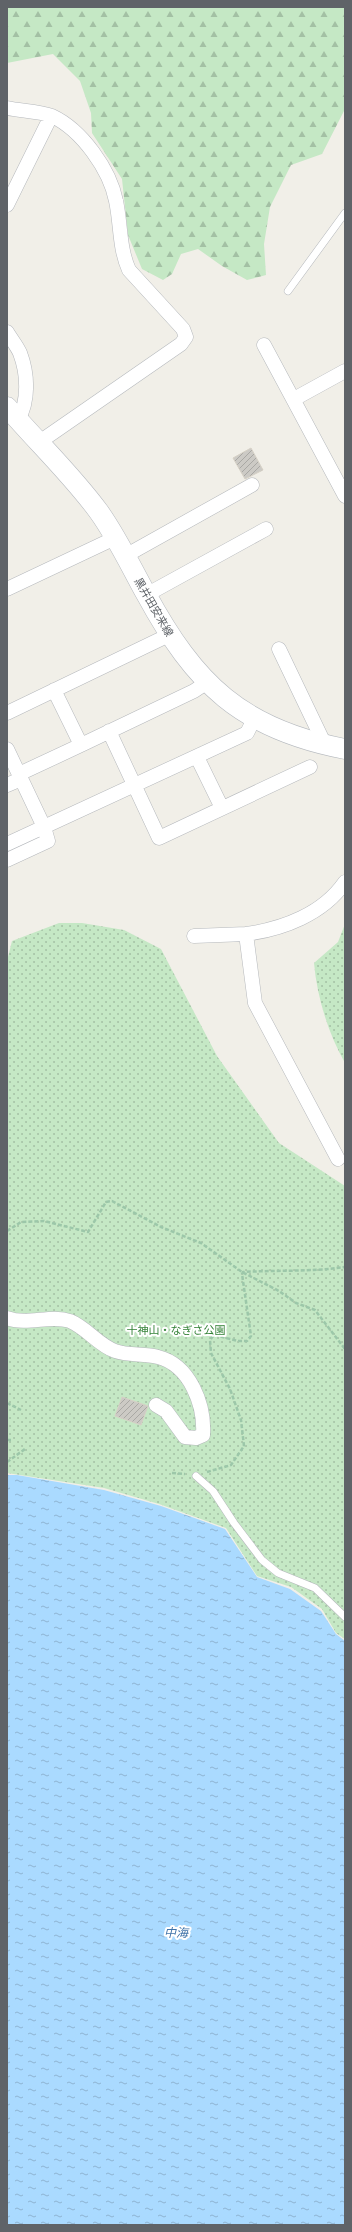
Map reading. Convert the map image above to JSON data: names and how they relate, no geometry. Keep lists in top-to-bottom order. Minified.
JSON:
{"streets":{"main road":["黒井田安来線"]},"water":["中海"],"parks":["十神山・なぎさ公園"]}
